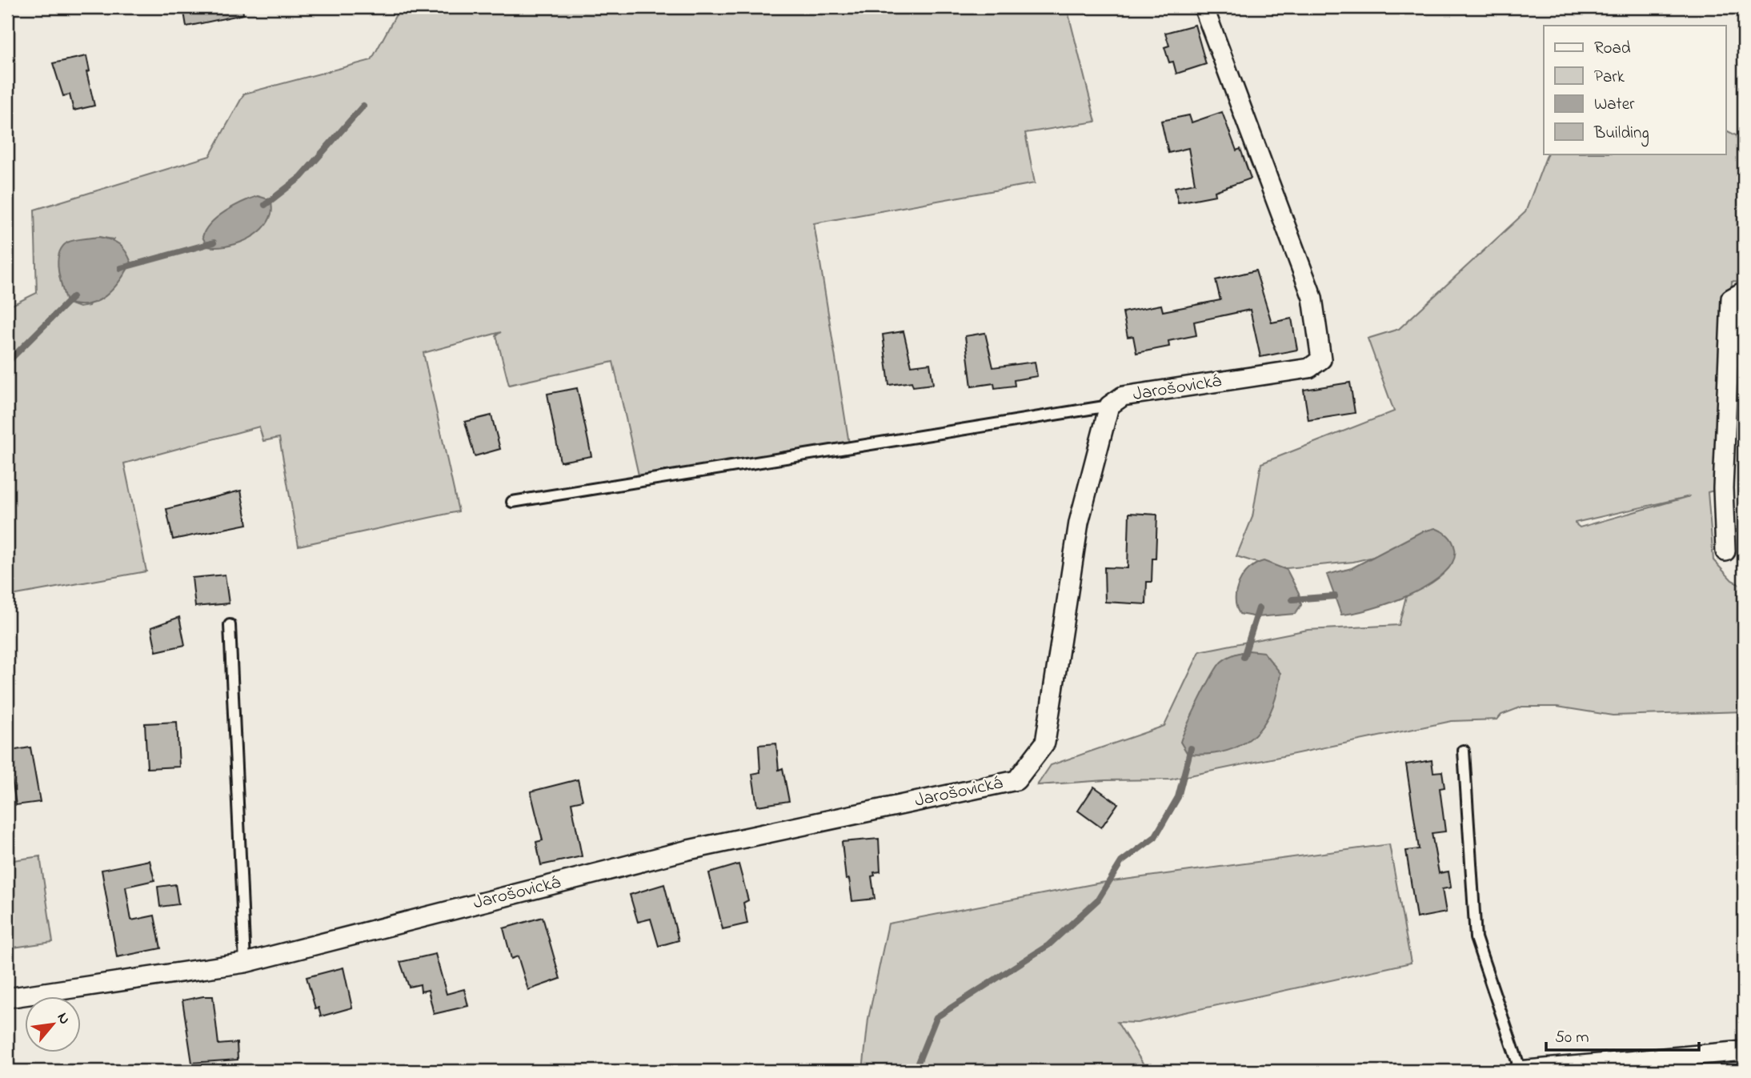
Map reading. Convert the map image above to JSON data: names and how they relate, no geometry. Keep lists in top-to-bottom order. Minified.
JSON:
{"streets":{"street":["Jarošovická"]},"legend":["Road","Park","Water","Building"],"scale_bar":"50 m","north":"top right"}
